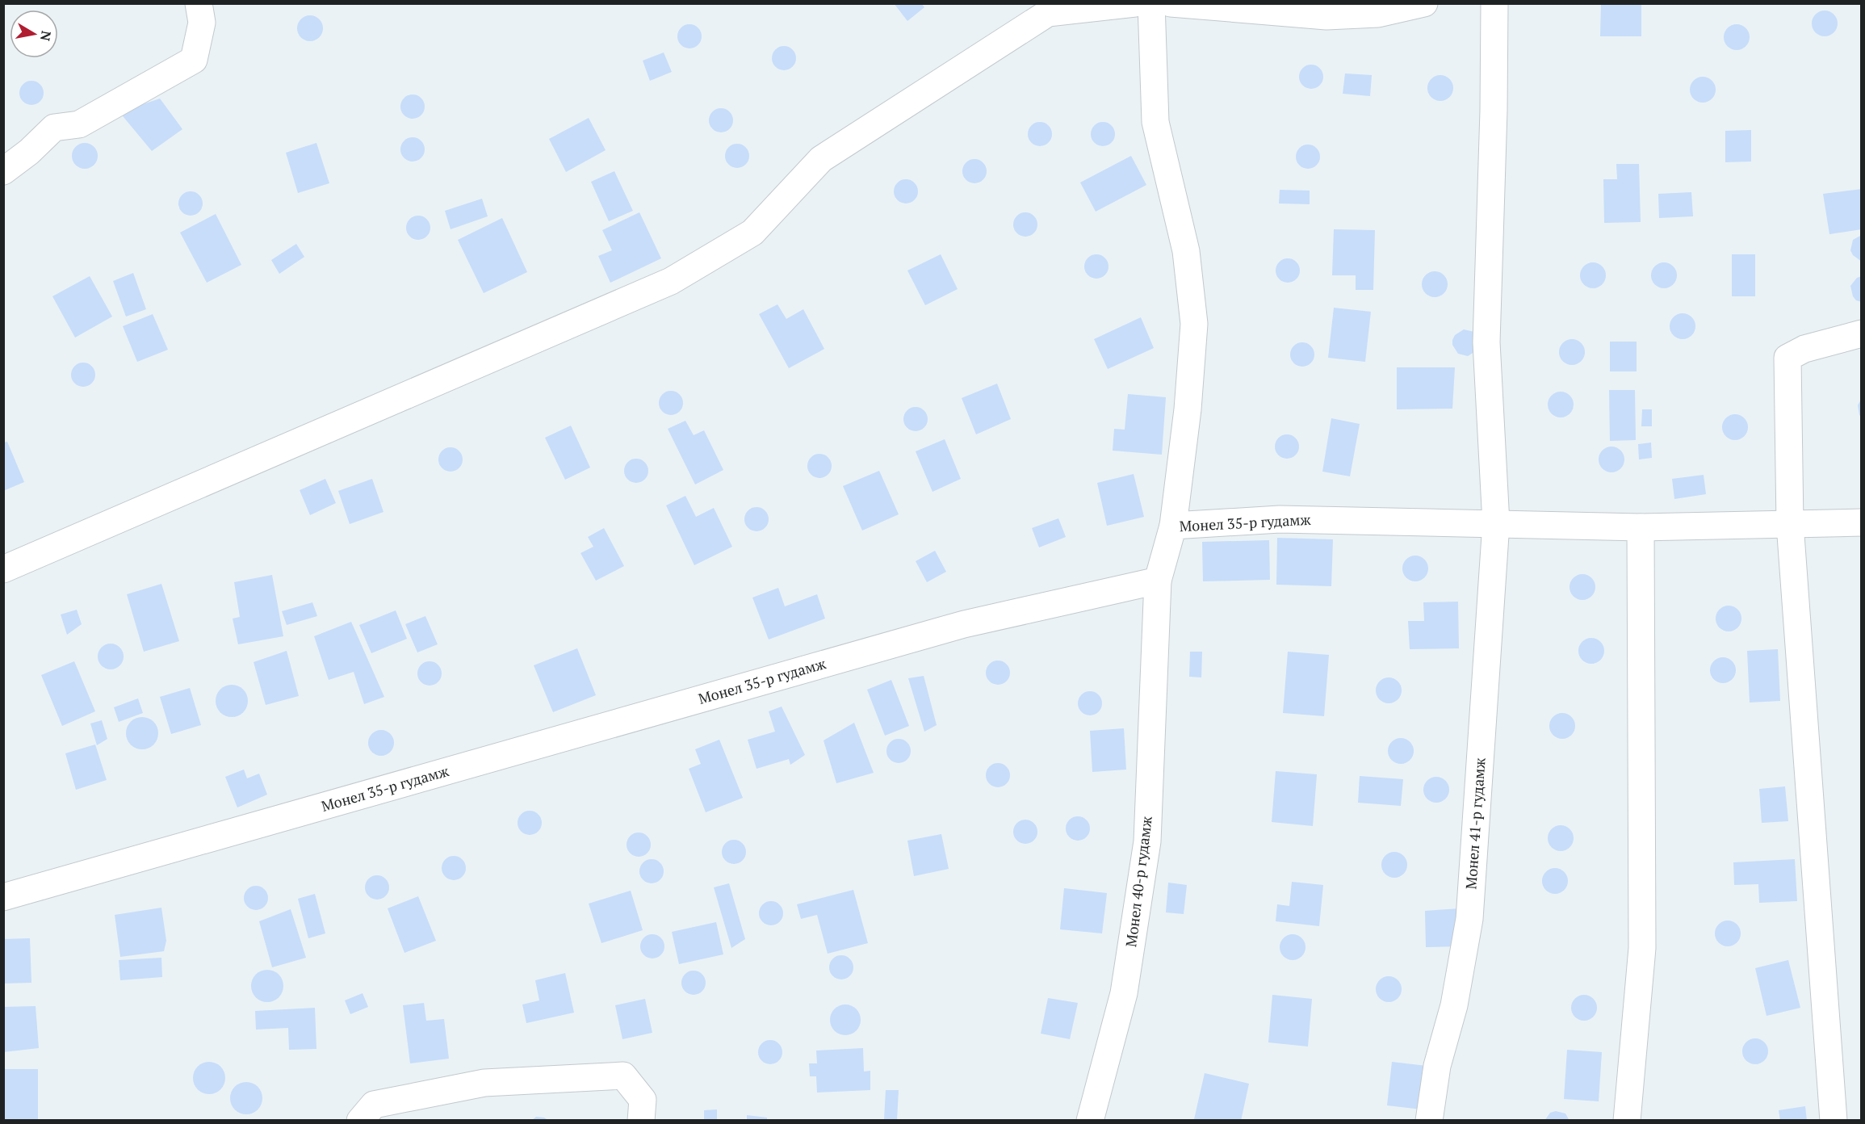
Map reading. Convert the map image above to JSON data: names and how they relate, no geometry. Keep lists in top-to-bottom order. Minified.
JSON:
{"streets":{"street":["Монел 35-р гудамж","Монел 41-р гудамж","Монел 40-р гудамж"]},"crossings":[["Монел 35-р гудамж","Монел 41-р гудамж"],["Монел 35-р гудамж","Монел 40-р гудамж"]],"north":"right"}
